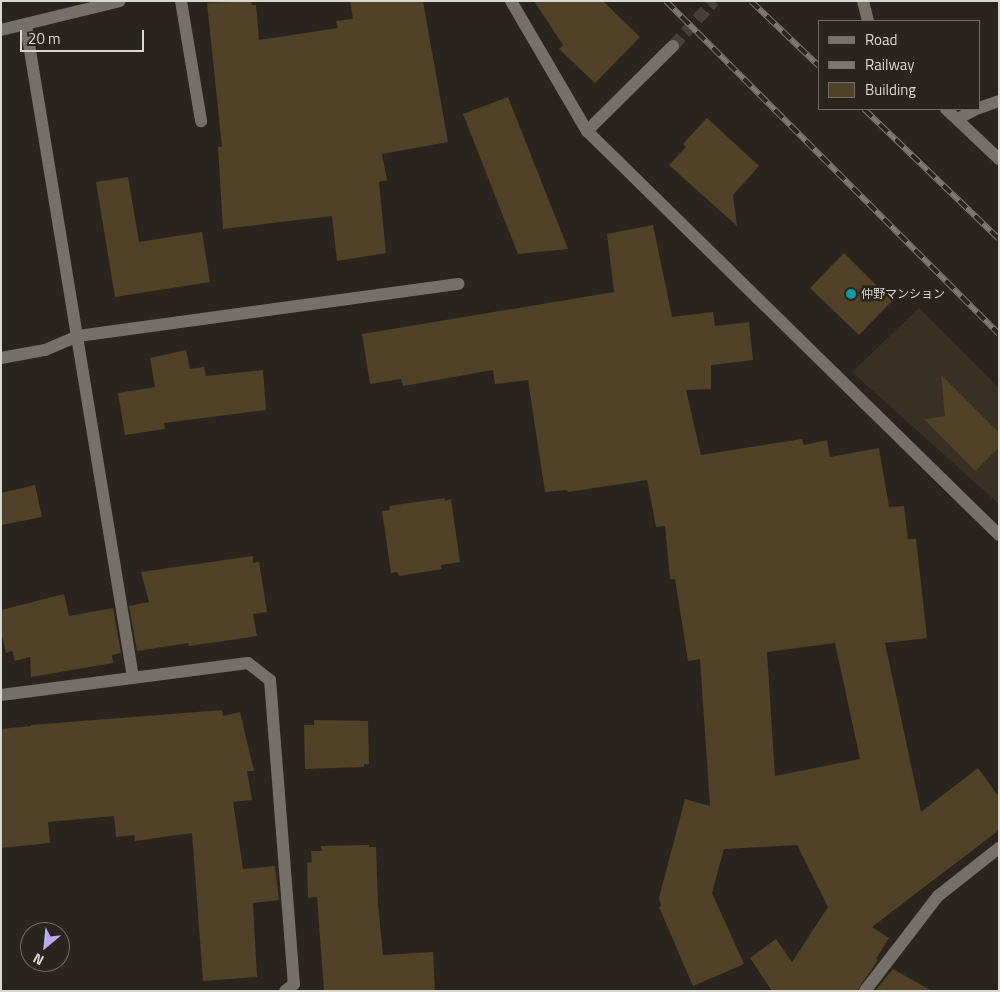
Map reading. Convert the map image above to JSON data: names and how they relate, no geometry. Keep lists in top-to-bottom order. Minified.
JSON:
{"places":["仲野マンション"],"legend":["Road","Railway","Building"],"scale_bar":"20 m","north":"bottom left"}
